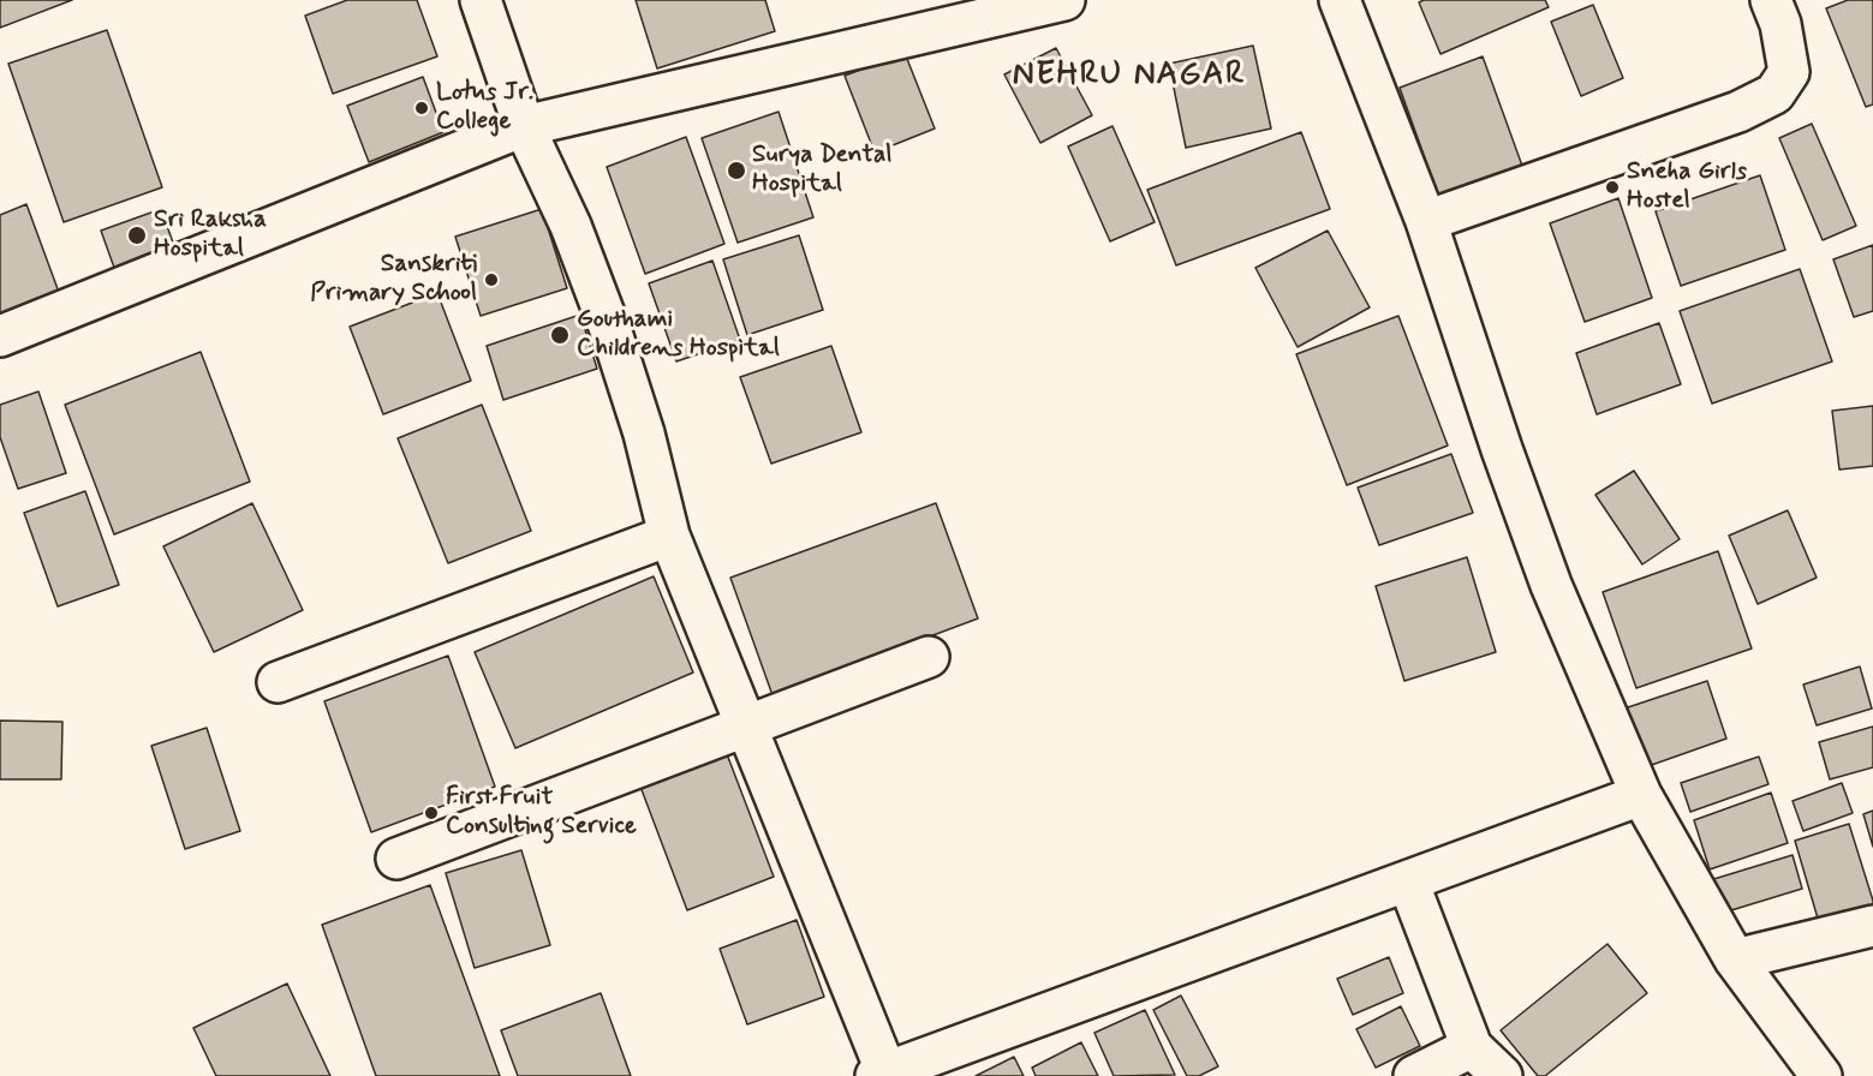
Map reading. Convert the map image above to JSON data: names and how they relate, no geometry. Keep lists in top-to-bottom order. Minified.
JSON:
{"districts":["NEHRU NAGAR"],"places":["Lotus Jr. College","Surya Dental Hospital","Sneha Girls Hostel","Sri Raksha Hospital","Sanskriti Primary School","Gouthami Childrens Hospital","First Fruit Consulting Service"]}
